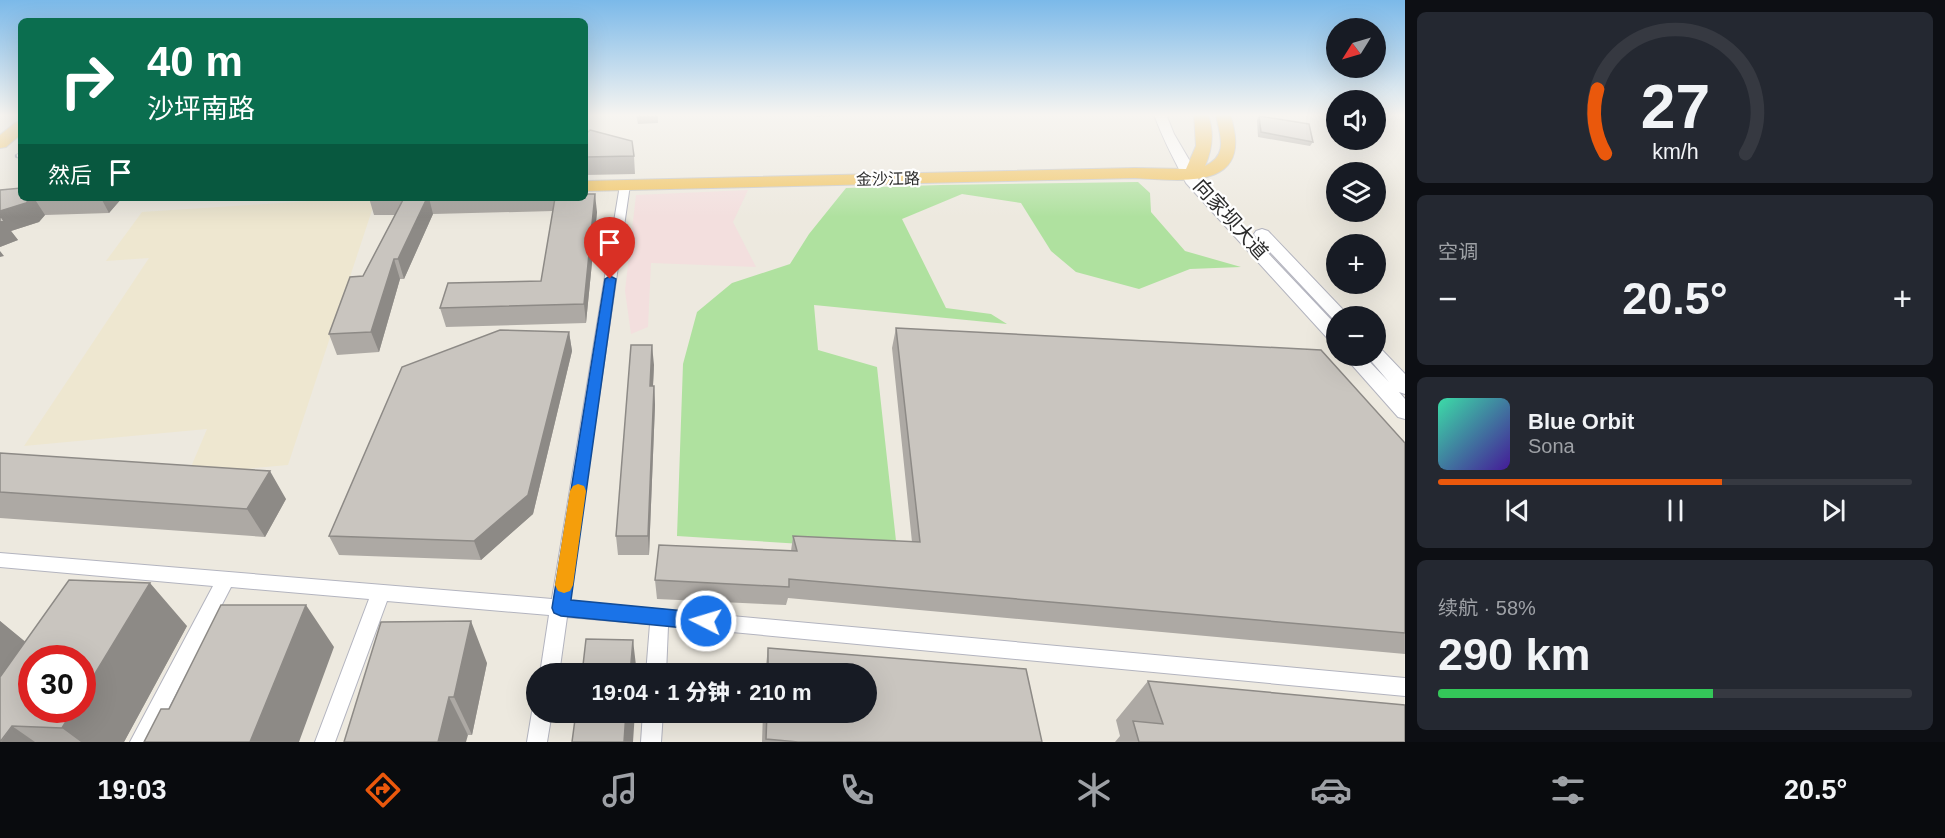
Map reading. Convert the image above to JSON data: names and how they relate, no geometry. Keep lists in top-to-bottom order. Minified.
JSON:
{"streets":{"highway":["金沙江路"],"main road":["向家坝大道"]},"crossings":[["金沙江路","向家坝大道"]],"north":"bottom left","page":{"map_buttons":["+","−"],"turn":["40 m","沙坪南路"],"then":"然后","tile":["空调",["续航 · 58%","290 km"]],"heat":["−","20.5°","+"],"song":["Blue Orbit","Sona"],"limit":"30","trip":"19:04 · 1 分钟 · 210 m","tabs":["19:03","20.5°"],"gauge":["27","km/h"]}}
